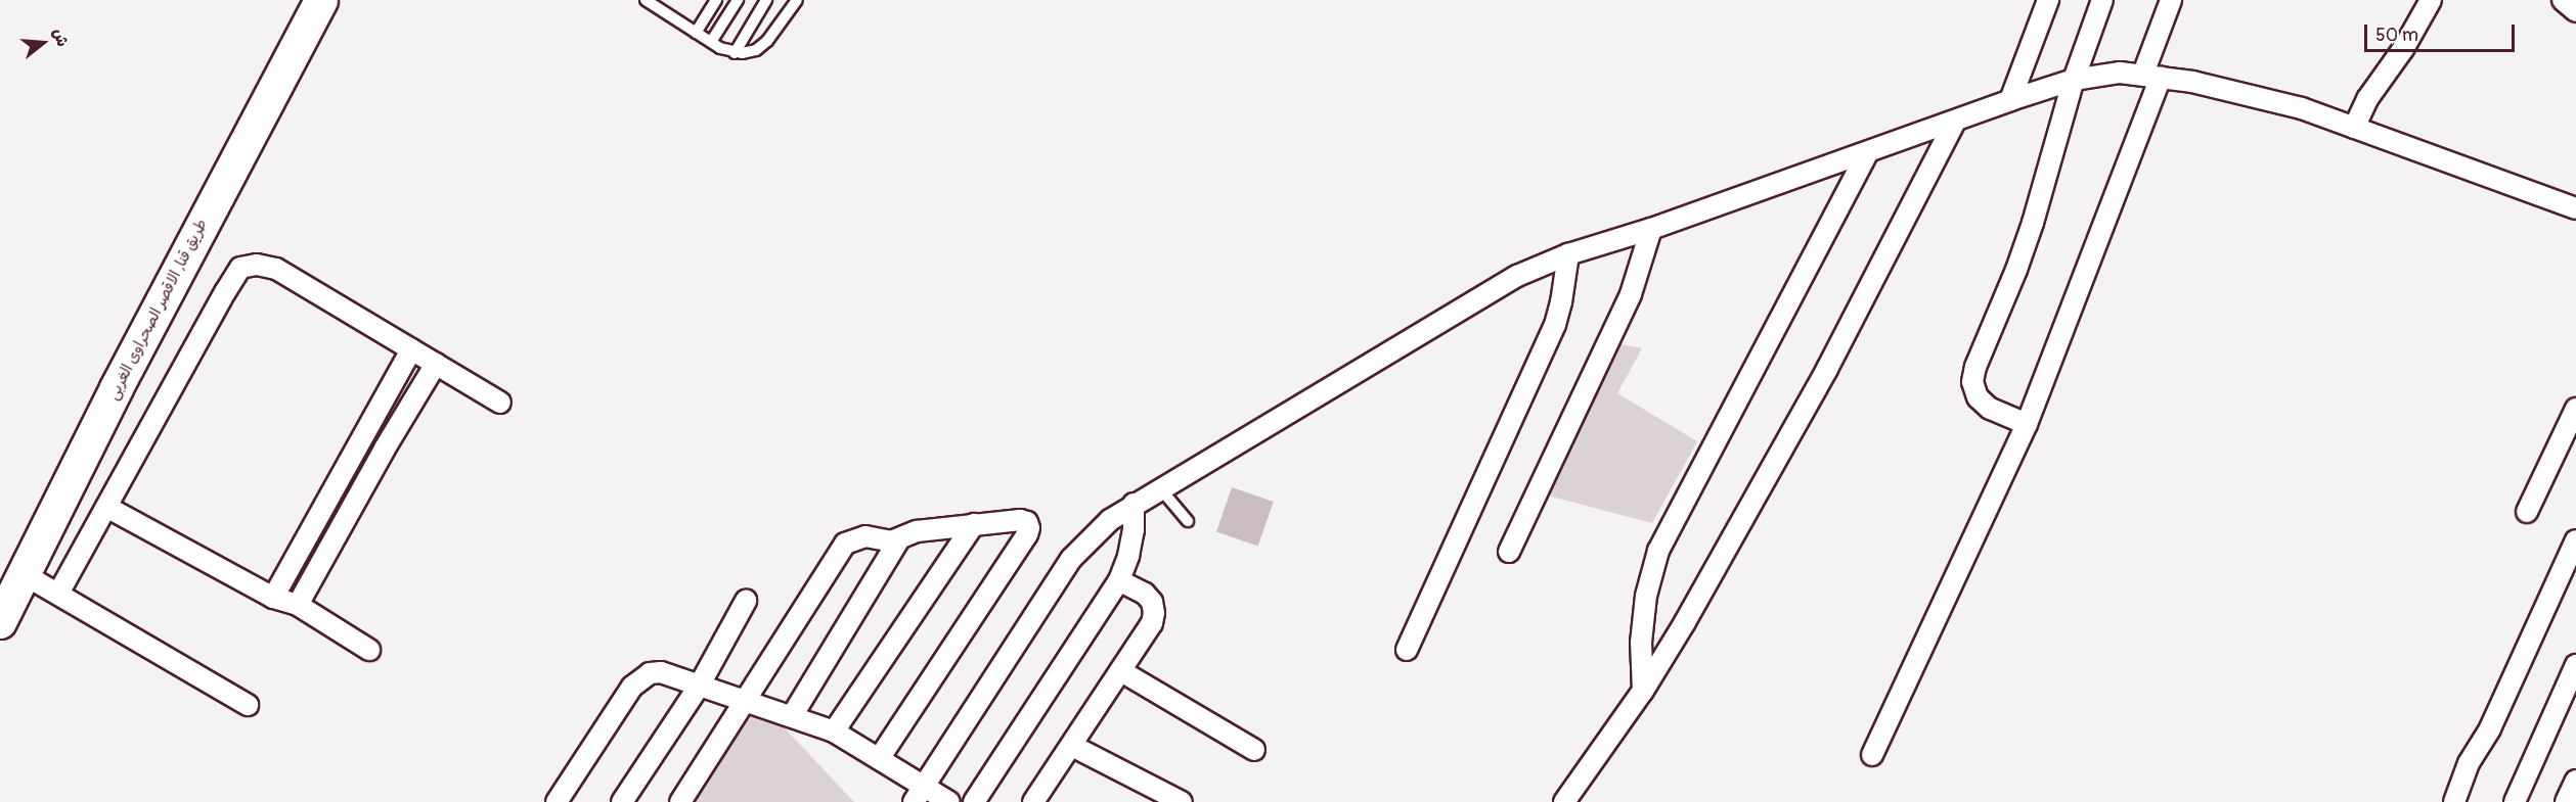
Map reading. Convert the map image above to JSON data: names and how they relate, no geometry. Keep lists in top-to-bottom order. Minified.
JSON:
{"streets":{"main road":["طريق قنا, الاقصر الصحراوى الغربى"]},"scale_bar":"50 m","north":"right"}
